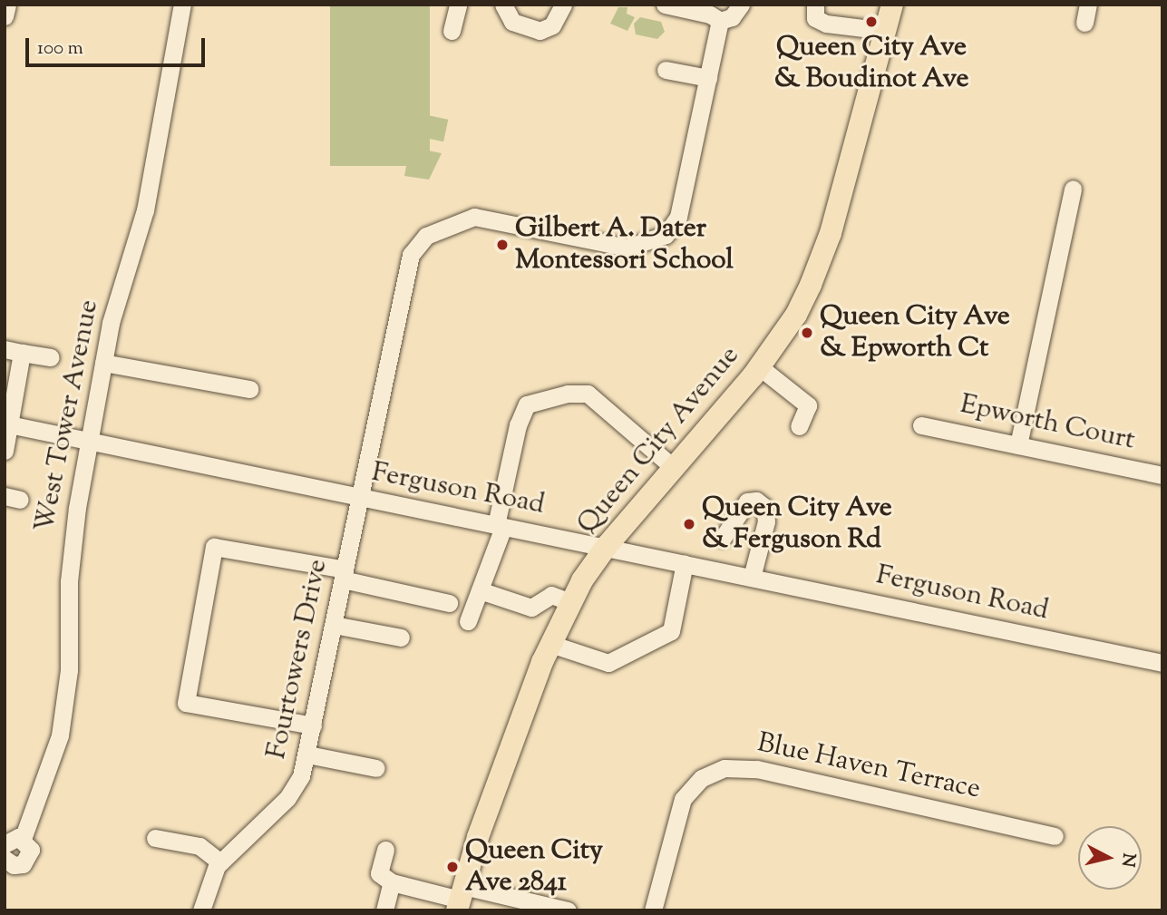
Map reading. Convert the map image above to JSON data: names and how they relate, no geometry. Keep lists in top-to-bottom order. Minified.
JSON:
{"streets":{"main road":["Queen City Avenue"],"street":["West Tower Avenue","Epworth Court","Ferguson Road","Fourtowers Drive","Blue Haven Terrace"]},"crossings":[["West Tower Avenue","Ferguson Road"],["Queen City Avenue","Ferguson Road"],["Ferguson Road","Fourtowers Drive"]],"places":["Queen City Ave & Boudinot Ave","Gilbert A. Dater Montessori School","Queen City Ave & Epworth Ct","Queen City Ave & Ferguson Rd","Queen City Ave 2841"],"scale_bar":"100 m","north":"right"}
